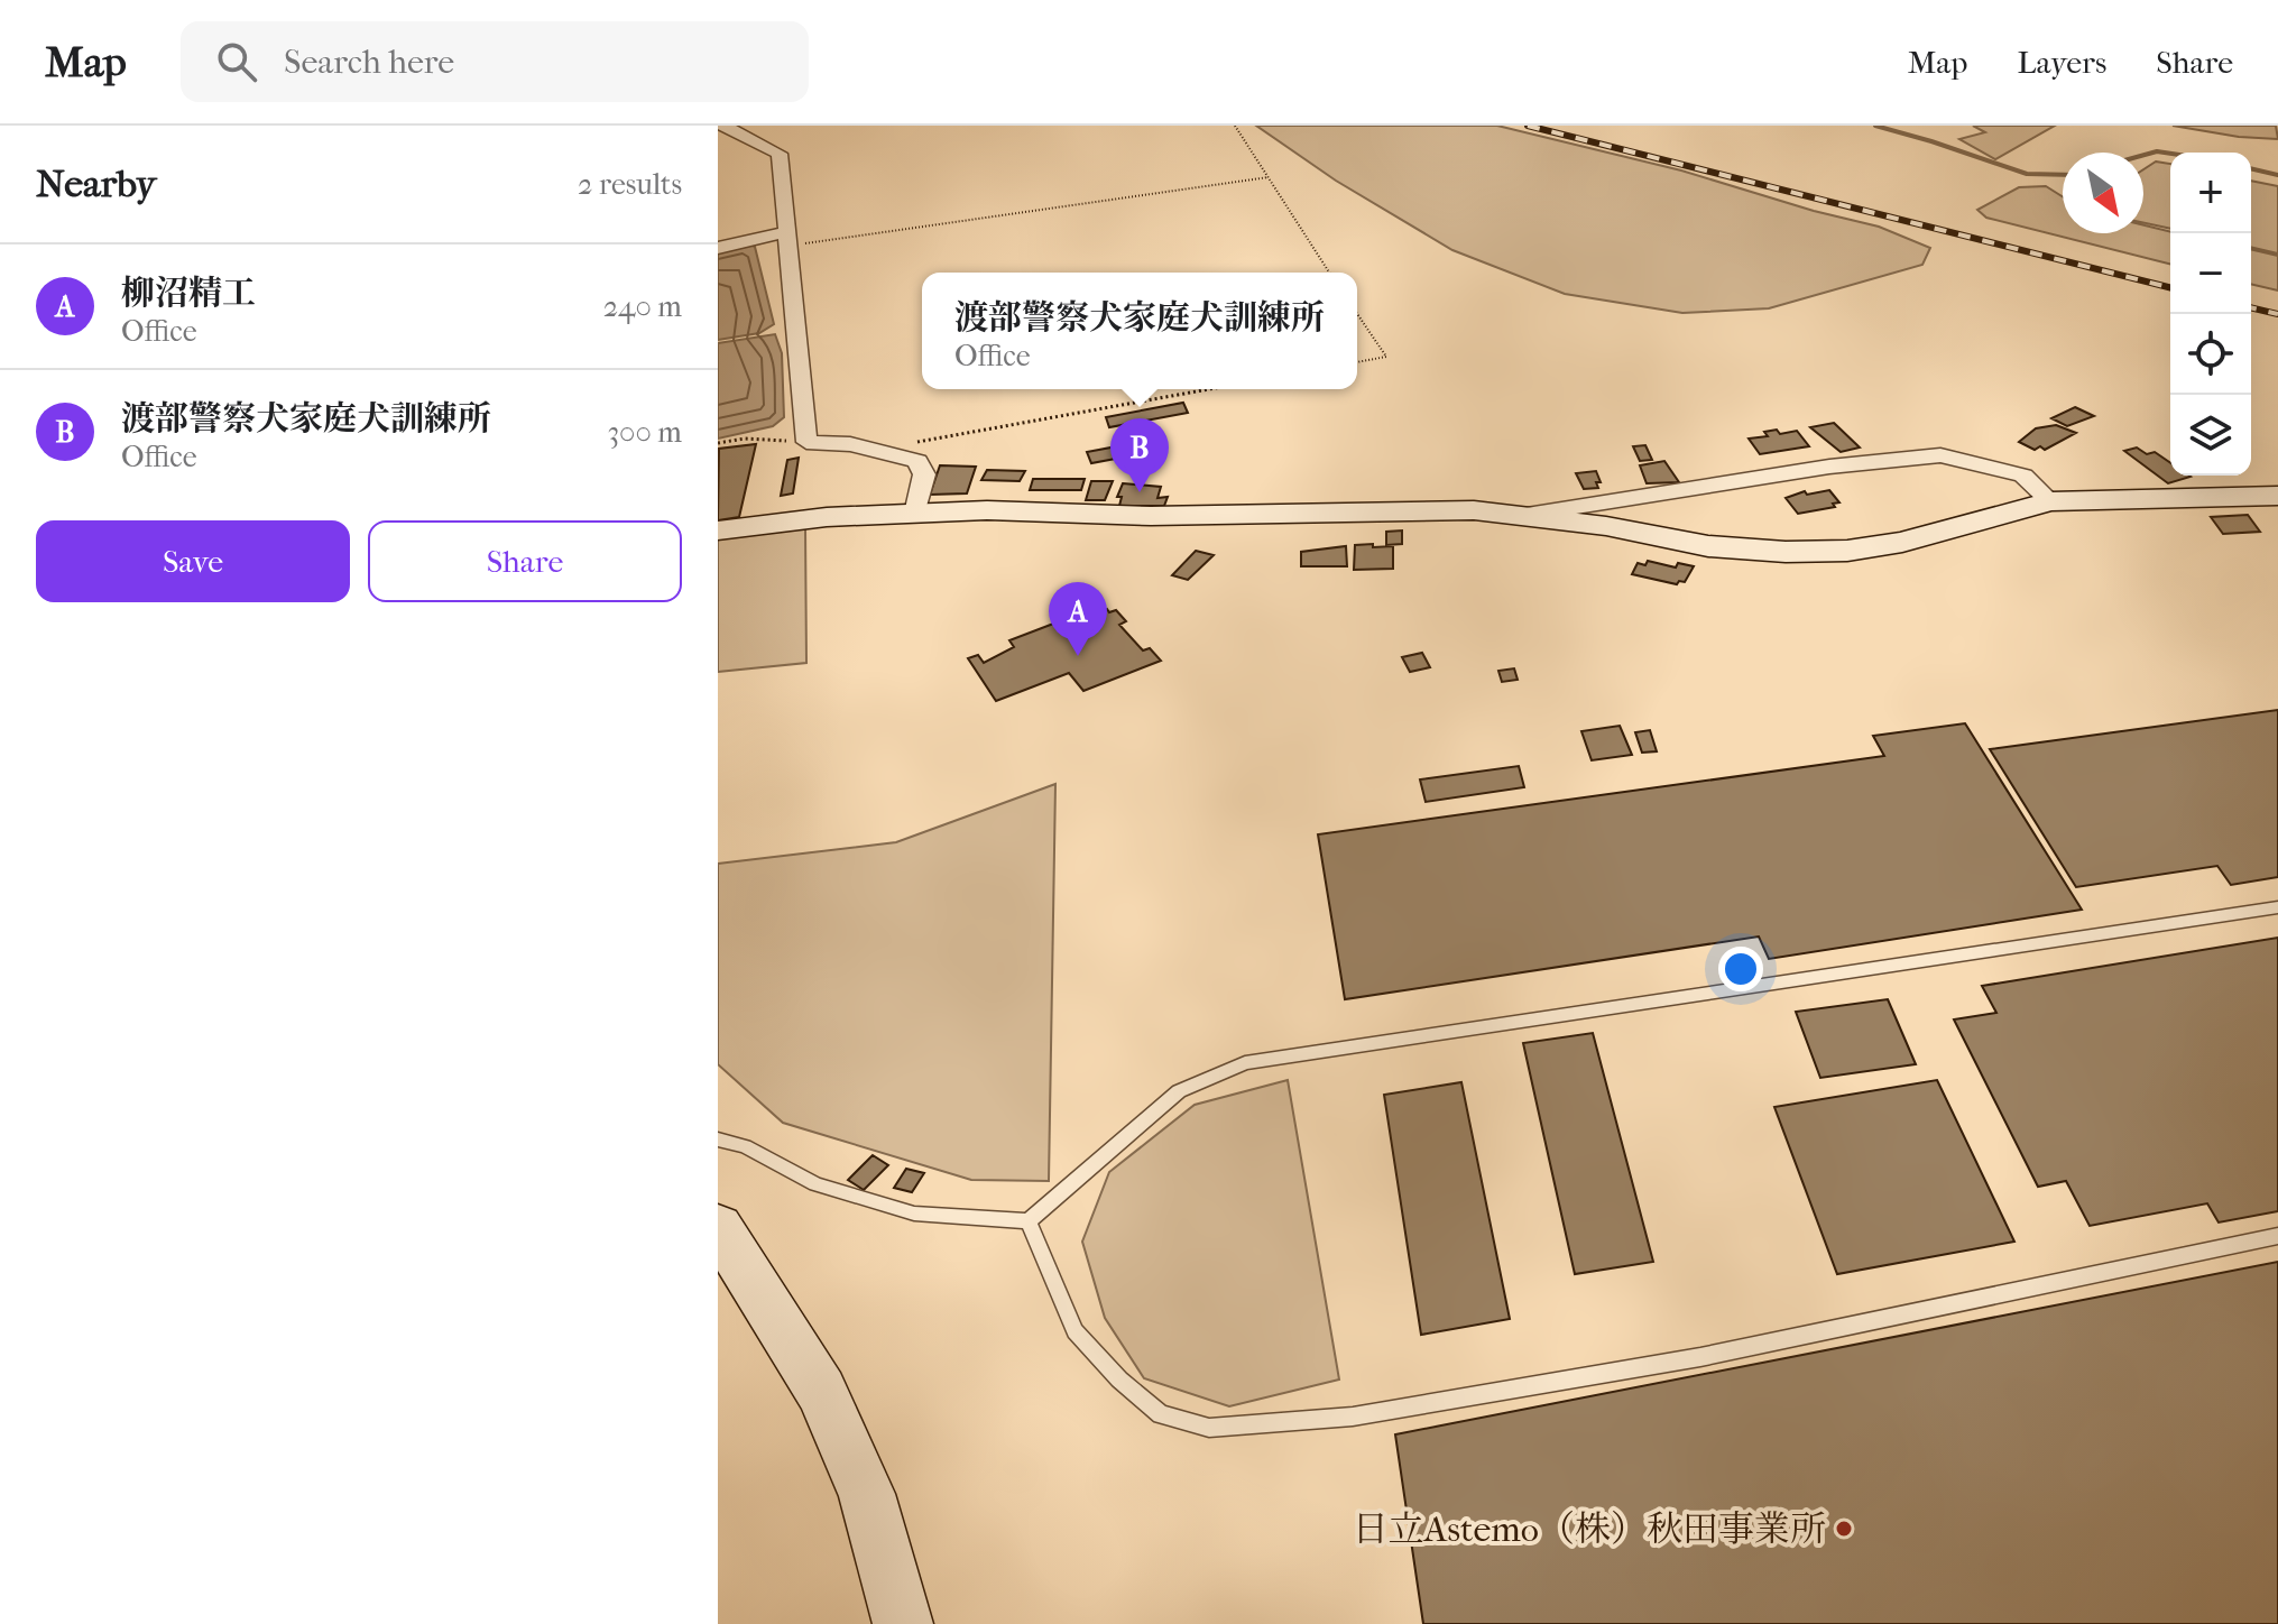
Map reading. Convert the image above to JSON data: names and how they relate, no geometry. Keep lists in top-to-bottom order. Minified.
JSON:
{"places":["日立Astemo（株）秋田事業所"],"north":"bottom right","page":{"header":"Map","search":"Search here","nav":["Map","Layers","Share"],"heading":["Nearby","2 results"],"map_buttons":["+","−"],"list":[{"mark":"A","name":"柳沼精工","note":"Office","value":"240 m"},{"mark":"B","name":"渡部警察犬家庭犬訓練所","note":"Office","value":"300 m"}],"popup":["渡部警察犬家庭犬訓練所","Office"],"pins":["B","A"],"buttons":["Save","Share"]}}
